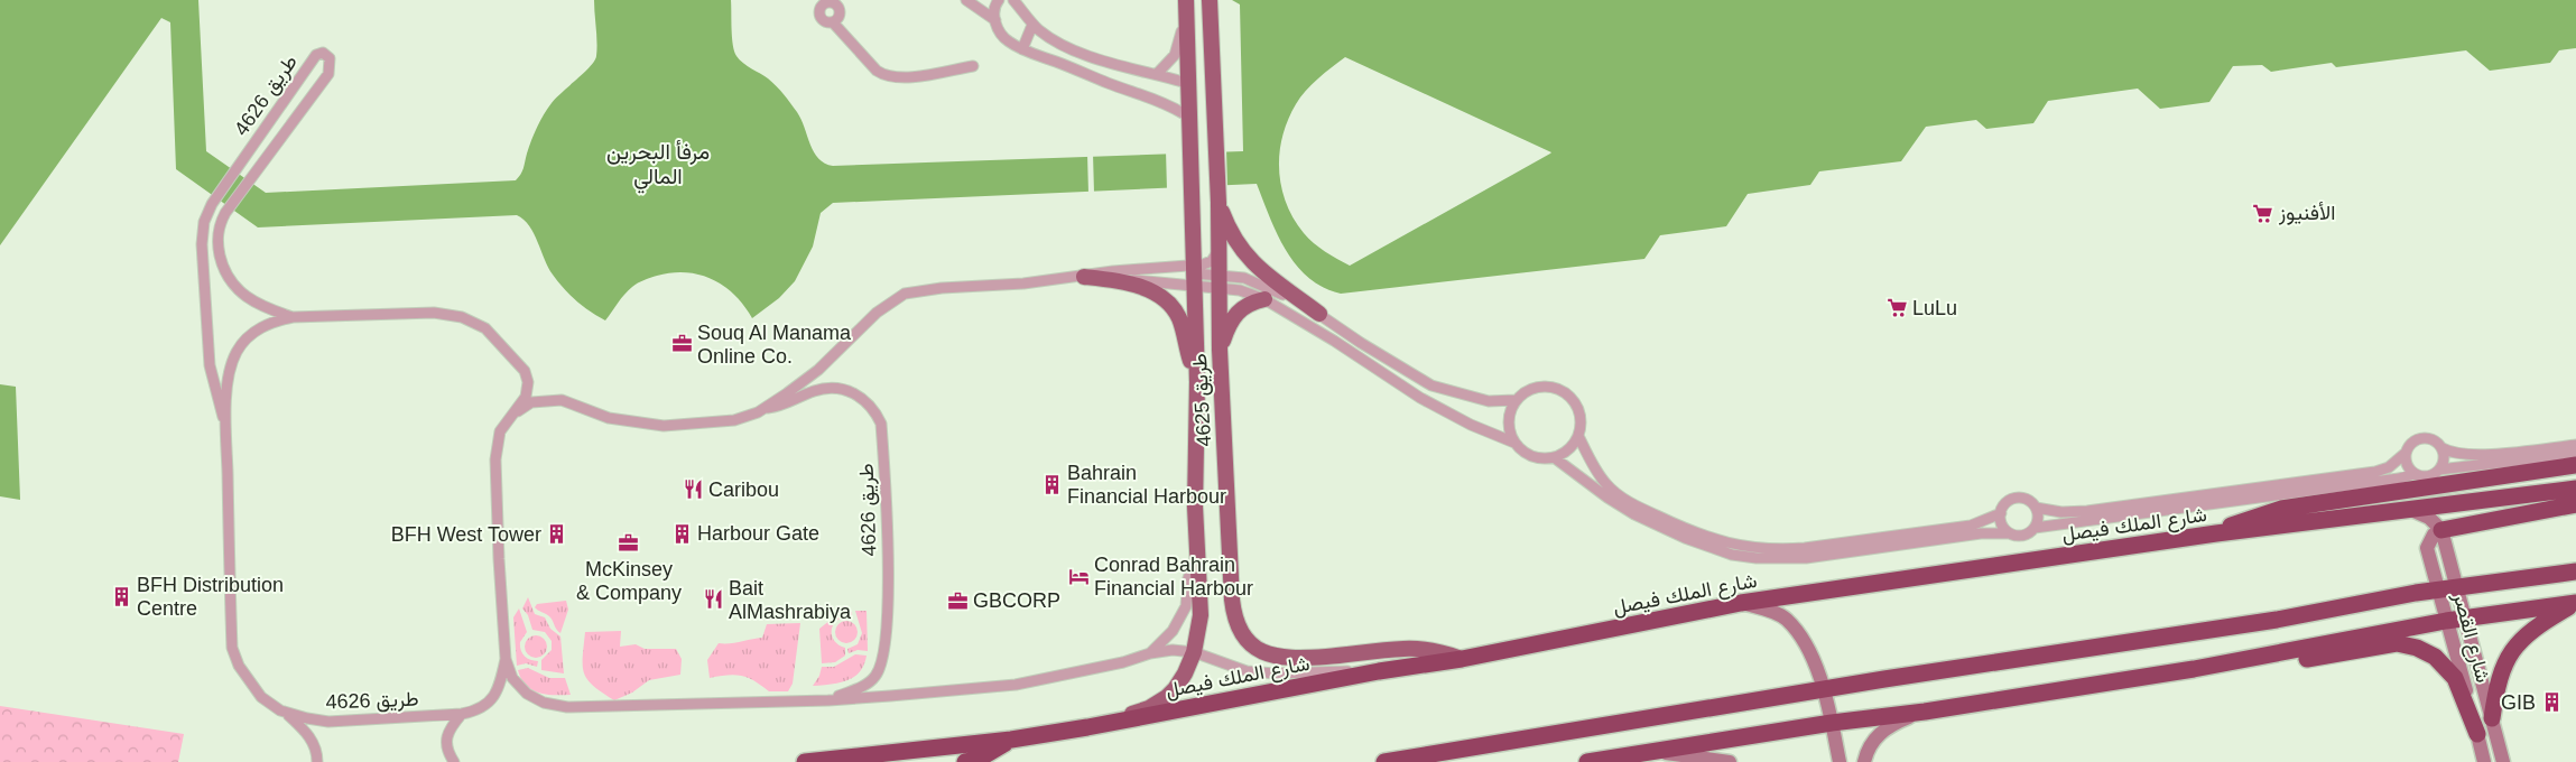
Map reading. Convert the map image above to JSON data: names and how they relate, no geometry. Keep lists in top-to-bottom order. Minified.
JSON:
{"streets":{"highway":["شارع الملك فيصل"],"main road":["طريق 4625","شارع القصر"],"street":["طريق 4626"]},"crossings":[["طريق 4626","طريق 4625"],["طريق 4626","شارع الملك فيصل"],["طريق 4625","شارع الملك فيصل"]],"districts":["مرفأ البحرين المالي"],"places":{"supermarket":["الأفنيوز","LuLu"],"office":["Souq Al Manama Online Co.","McKinsey & Company","GBCORP"],"building":["Bahrain Financial Harbour","Harbour Gate","BFH West Tower","BFH Distribution Centre","GIB"],"restaurant":["Caribou","Bait AlMashrabiya"],"hotel":["Conrad Bahrain Financial Harbour"]}}
